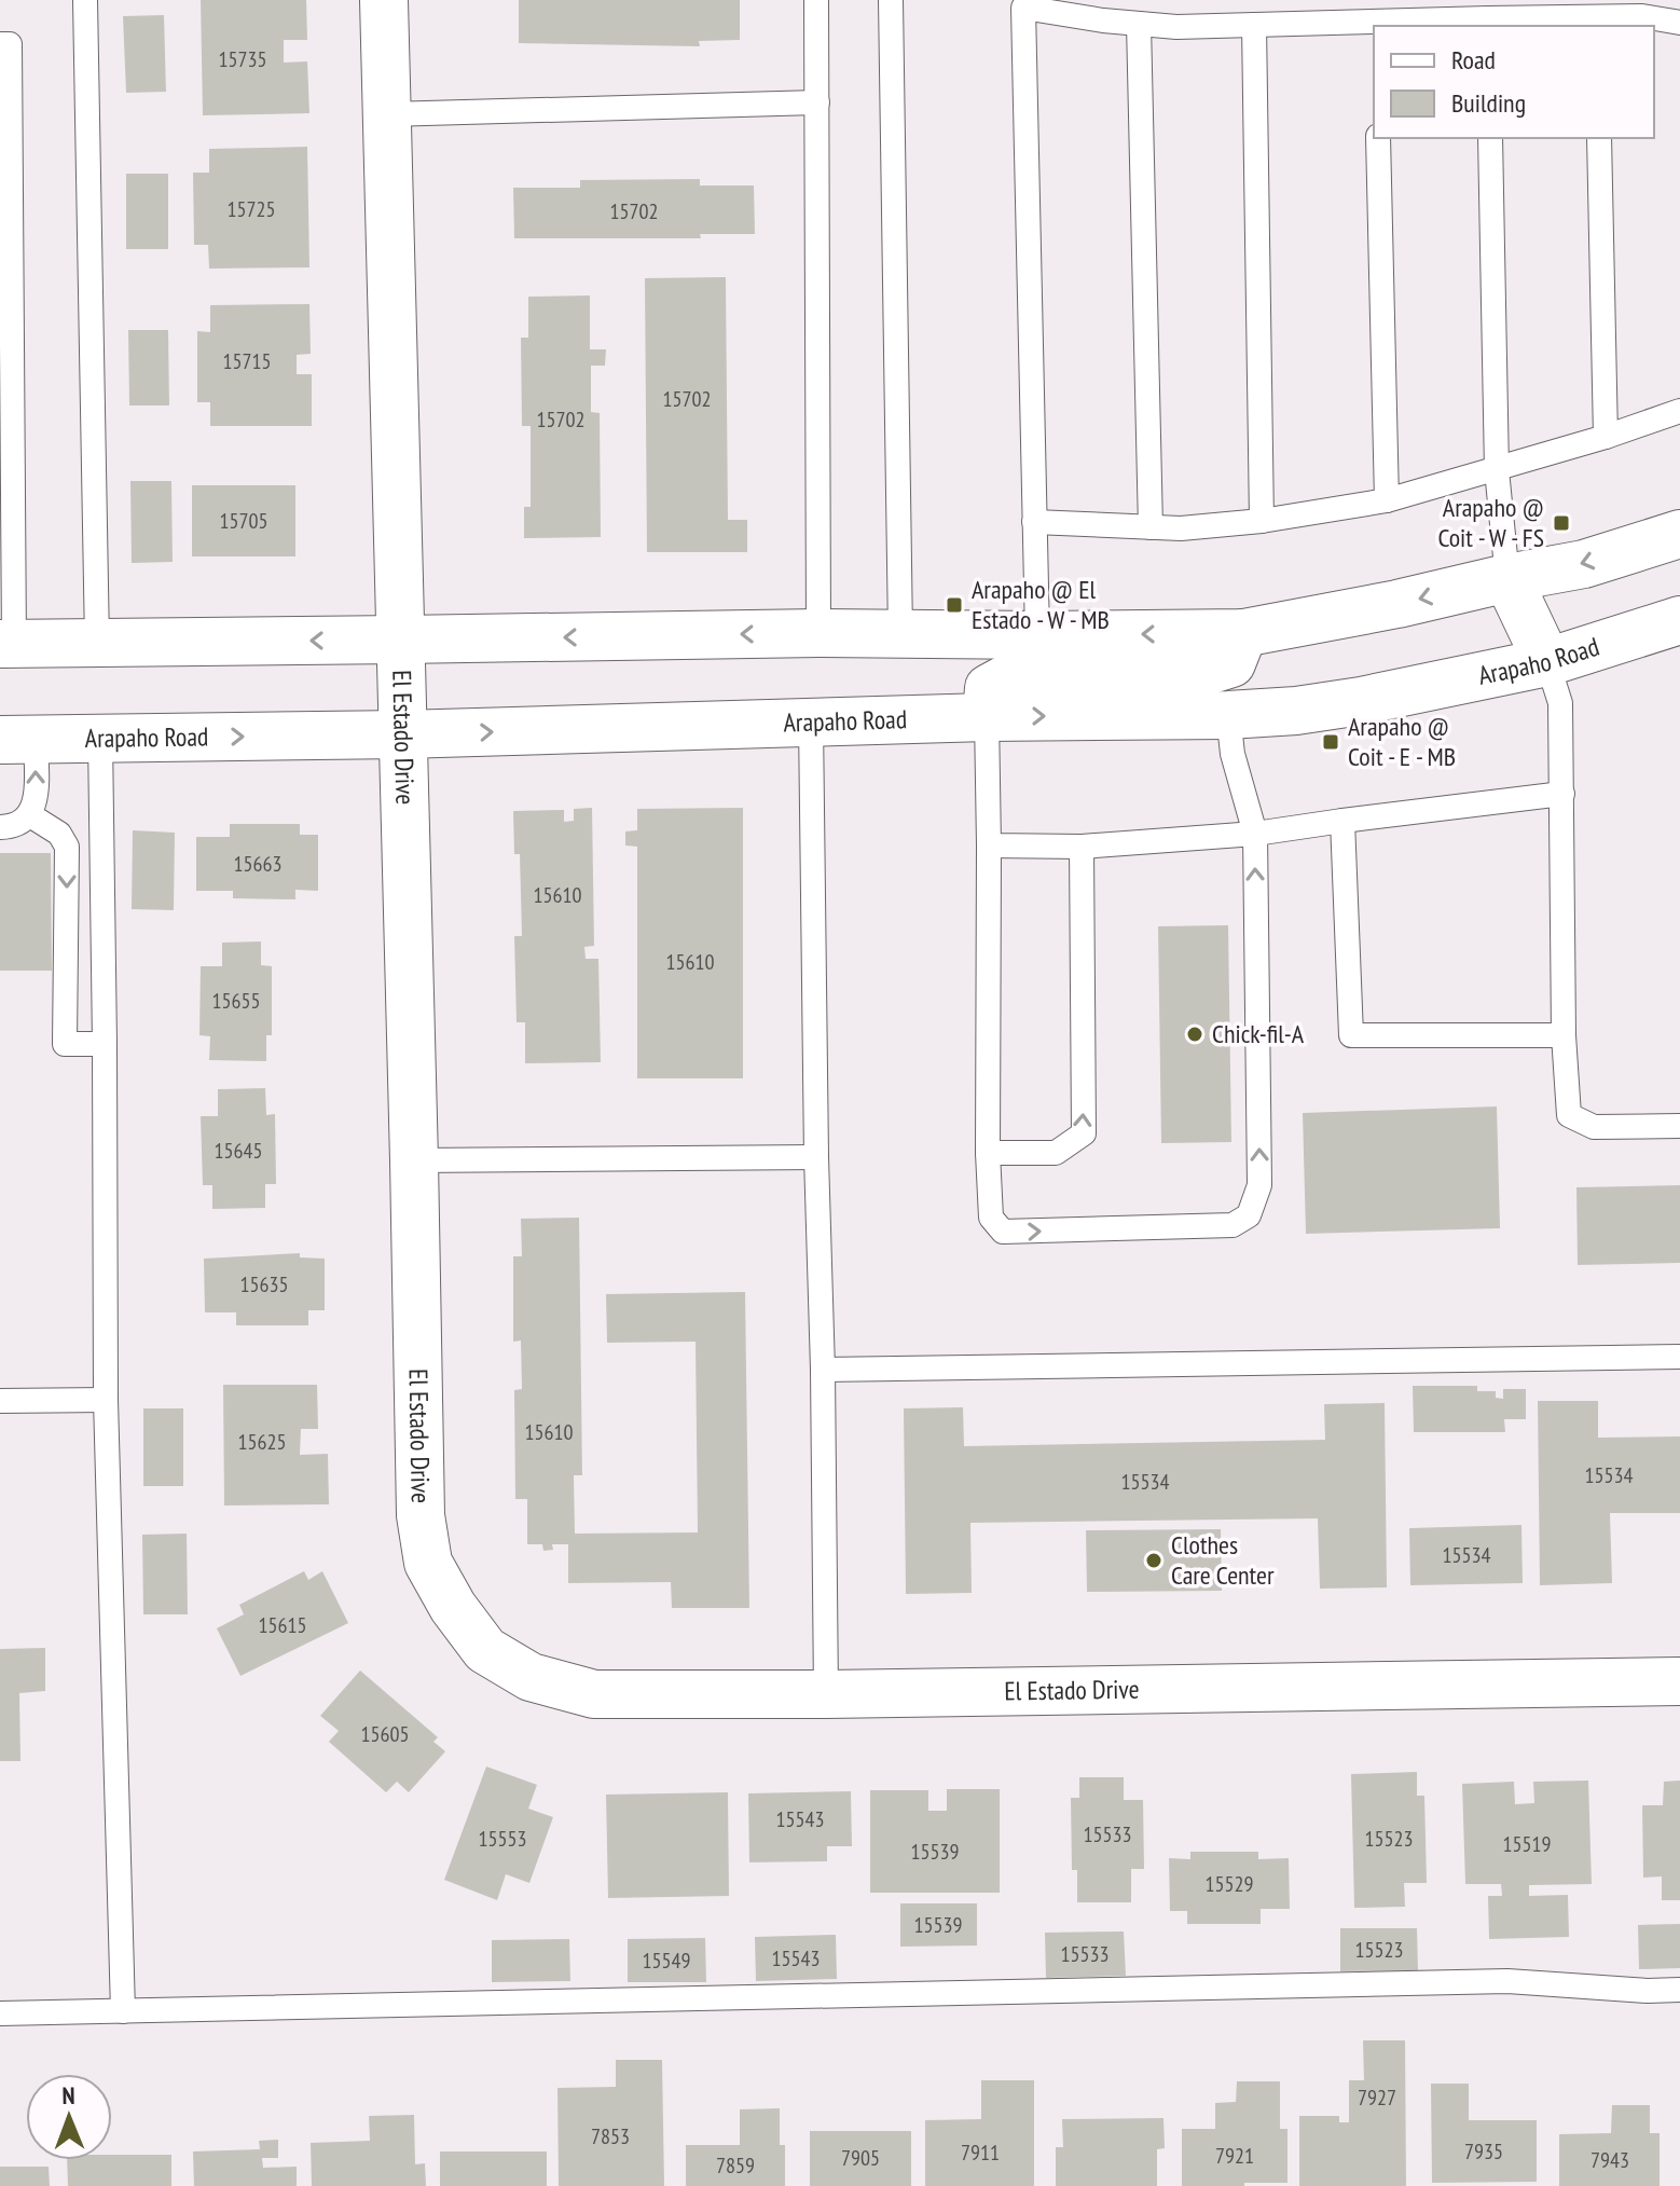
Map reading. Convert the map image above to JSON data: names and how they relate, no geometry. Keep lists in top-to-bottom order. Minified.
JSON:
{"streets":{"main road":["Arapaho Road","El Estado Drive"]},"crossings":[["Arapaho Road","El Estado Drive"]],"places":{"transit":["Arapaho @ Coit - W - FS","Arapaho @ El Estado - W - MB","Arapaho @ Coit - E - MB"],"other":["Chick-fil-A","Clothes Care Center"]},"house_numbers":["15735","15725","15702","15715","15702","15702","15705","15663","15610","15610","15655","15645","15635","15610","15625","15534","15534","15534","15615","15605","15543","15533","15553","15523","15519","15539","15529","15539","15523","15533","15543","15549","7927","7853","7935","7911","7921","7905","7943","7859"],"legend":["Road","Building"],"north":"top"}
